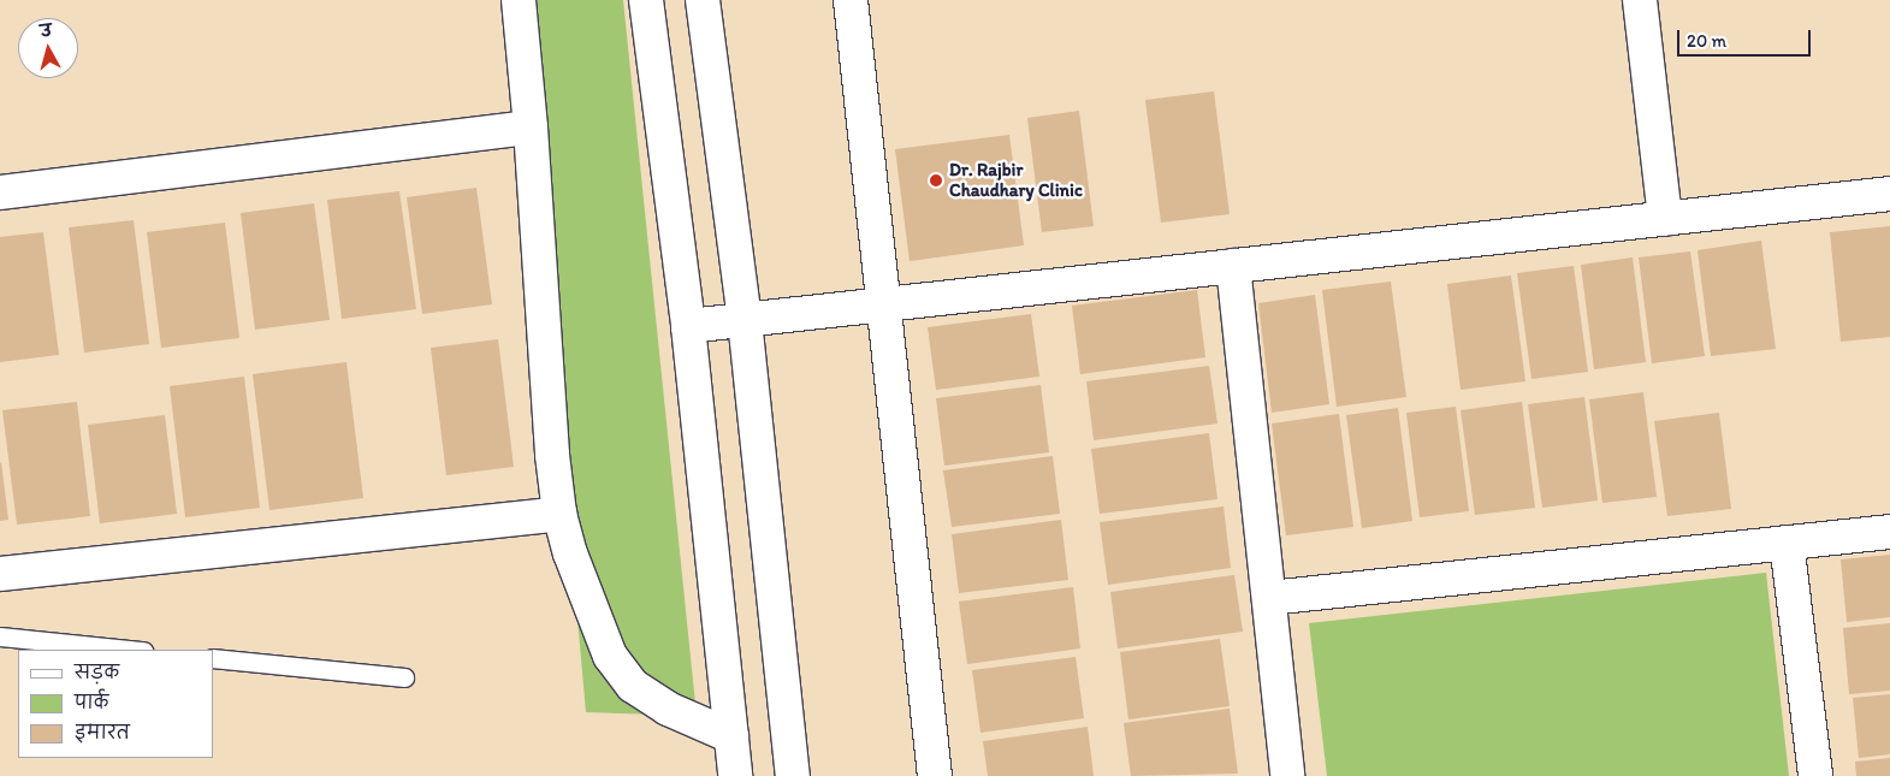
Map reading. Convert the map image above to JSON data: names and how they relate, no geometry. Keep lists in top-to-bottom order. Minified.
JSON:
{"places":["Dr. Rajbir Chaudhary Clinic"],"legend":["सड़क","पार्क","इमारत"],"scale_bar":"20 m","north":"top"}
